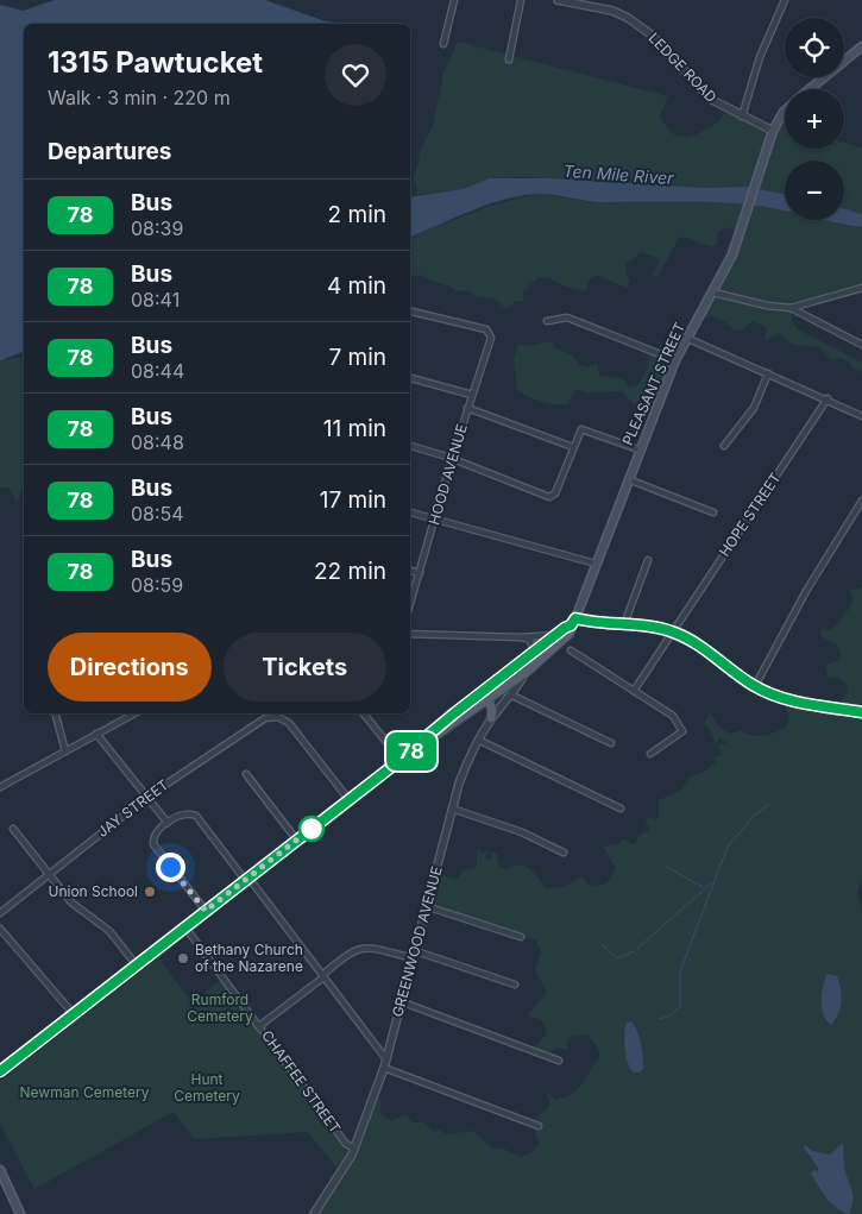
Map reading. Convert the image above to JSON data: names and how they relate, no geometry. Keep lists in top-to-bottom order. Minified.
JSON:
{"streets":{"main road":["PLEASANT STREET"],"street":["LEDGE ROAD","HOOD AVENUE","HOPE STREET","JAY STREET","GREENWOOD AVENUE","CHAFFEE STREET"]},"crossings":[["LEDGE ROAD","PLEASANT STREET"],["GREENWOOD AVENUE","CHAFFEE STREET"]],"water":["Ten Mile River"],"parks":["Rumford Cemetery","Hunt Cemetery","Newman Cemetery"],"places":["Union School","Bethany Church of the Nazarene"],"lines":["bus line 78"],"page":{"on_map":"78","map_buttons":["+","−"],"heading":[["1315 Pawtucket","Walk · 3 min · 220 m"],"Departures"],"list":[{"mark":"78","name":"Bus","note":"08:39","value":"2 min"},{"mark":"78","name":"Bus","note":"08:41","value":"4 min"},{"mark":"78","name":"Bus","note":"08:44","value":"7 min"},{"mark":"78","name":"Bus","note":"08:48","value":"11 min"},{"mark":"78","name":"Bus","note":"08:54","value":"17 min"},{"mark":"78","name":"Bus","note":"08:59","value":"22 min"}],"buttons":["Directions","Tickets"]}}
